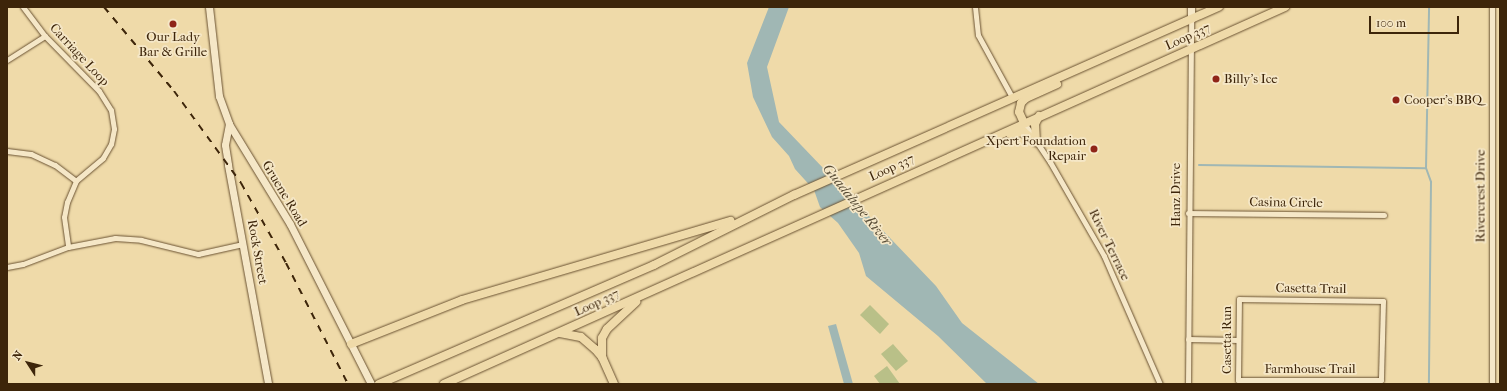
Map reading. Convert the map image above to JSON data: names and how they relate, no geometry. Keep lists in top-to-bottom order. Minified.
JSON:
{"streets":{"main road":["Loop 337"],"street":["Carriage Loop","Gruene Road","Hanz Drive","Rivercrest Drive","Casina Circle","River Terrace","Rock Street","Casetta Trail","Casetta Run","Farmhouse Trail"]},"crossings":[["Loop 337","Hanz Drive"],["Loop 337","River Terrace"],["Gruene Road","Rock Street"],["Hanz Drive","Casina Circle"],["Casetta Trail","Casetta Run"],["Casetta Trail","Farmhouse Trail"],["Casetta Run","Farmhouse Trail"]],"water":["Guadalupe River"],"places":["Our Lady Bar & Grille","Billy's Ice","Cooper's BBQ","Xpert Foundation Repair"],"scale_bar":"100 m","north":"top left"}
